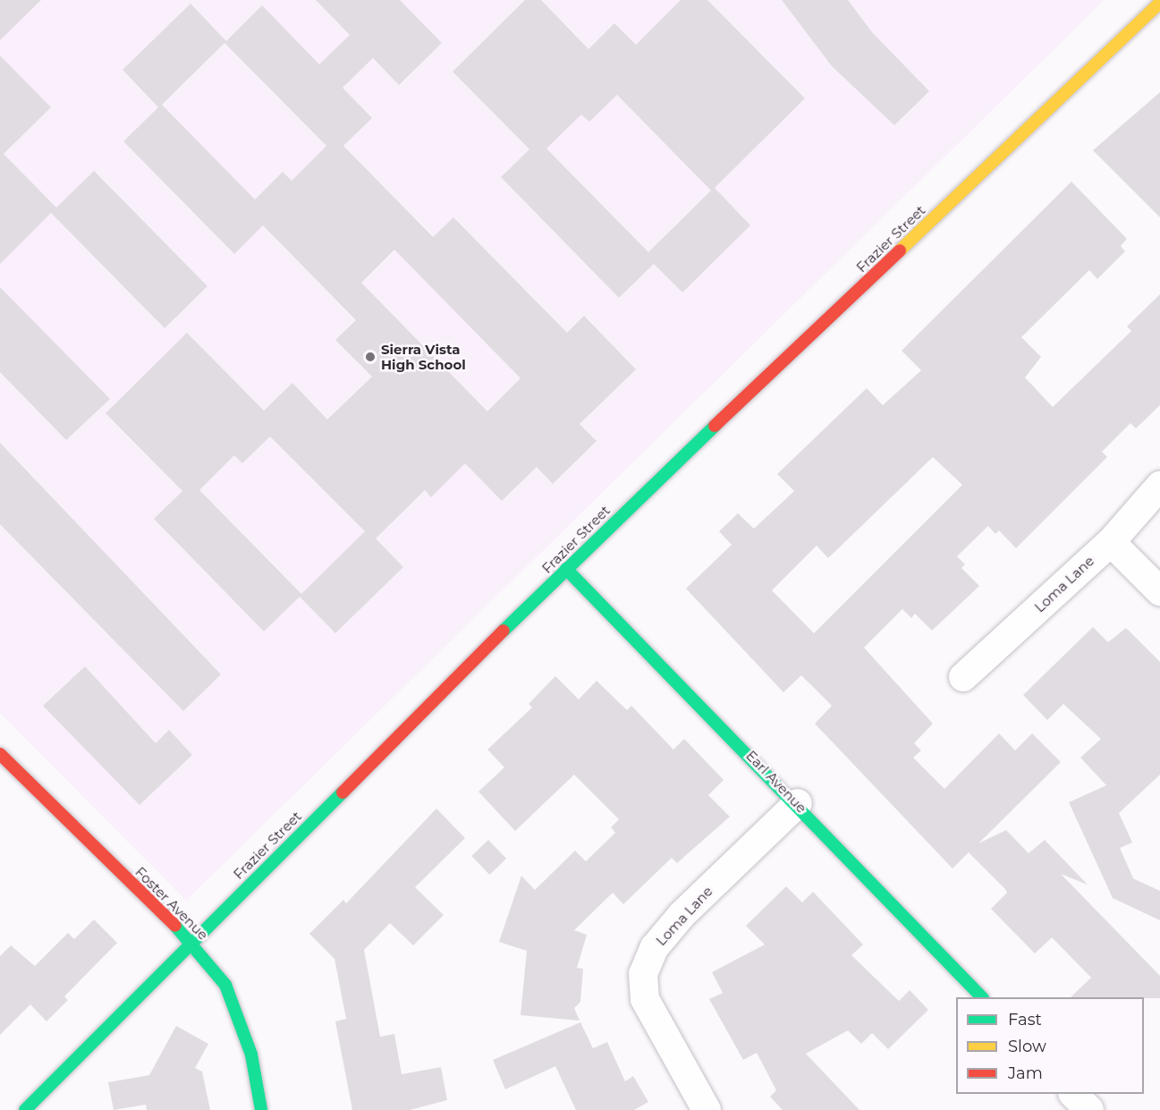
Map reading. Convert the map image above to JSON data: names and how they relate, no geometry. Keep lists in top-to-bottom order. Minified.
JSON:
{"streets":{"street":["Frazier Street","Loma Lane","Earl Avenue","Foster Avenue"]},"crossings":[["Frazier Street","Earl Avenue"],["Frazier Street","Foster Avenue"],["Loma Lane","Earl Avenue"]],"places":["Sierra Vista High School"],"legend":["Fast","Slow","Jam"]}
